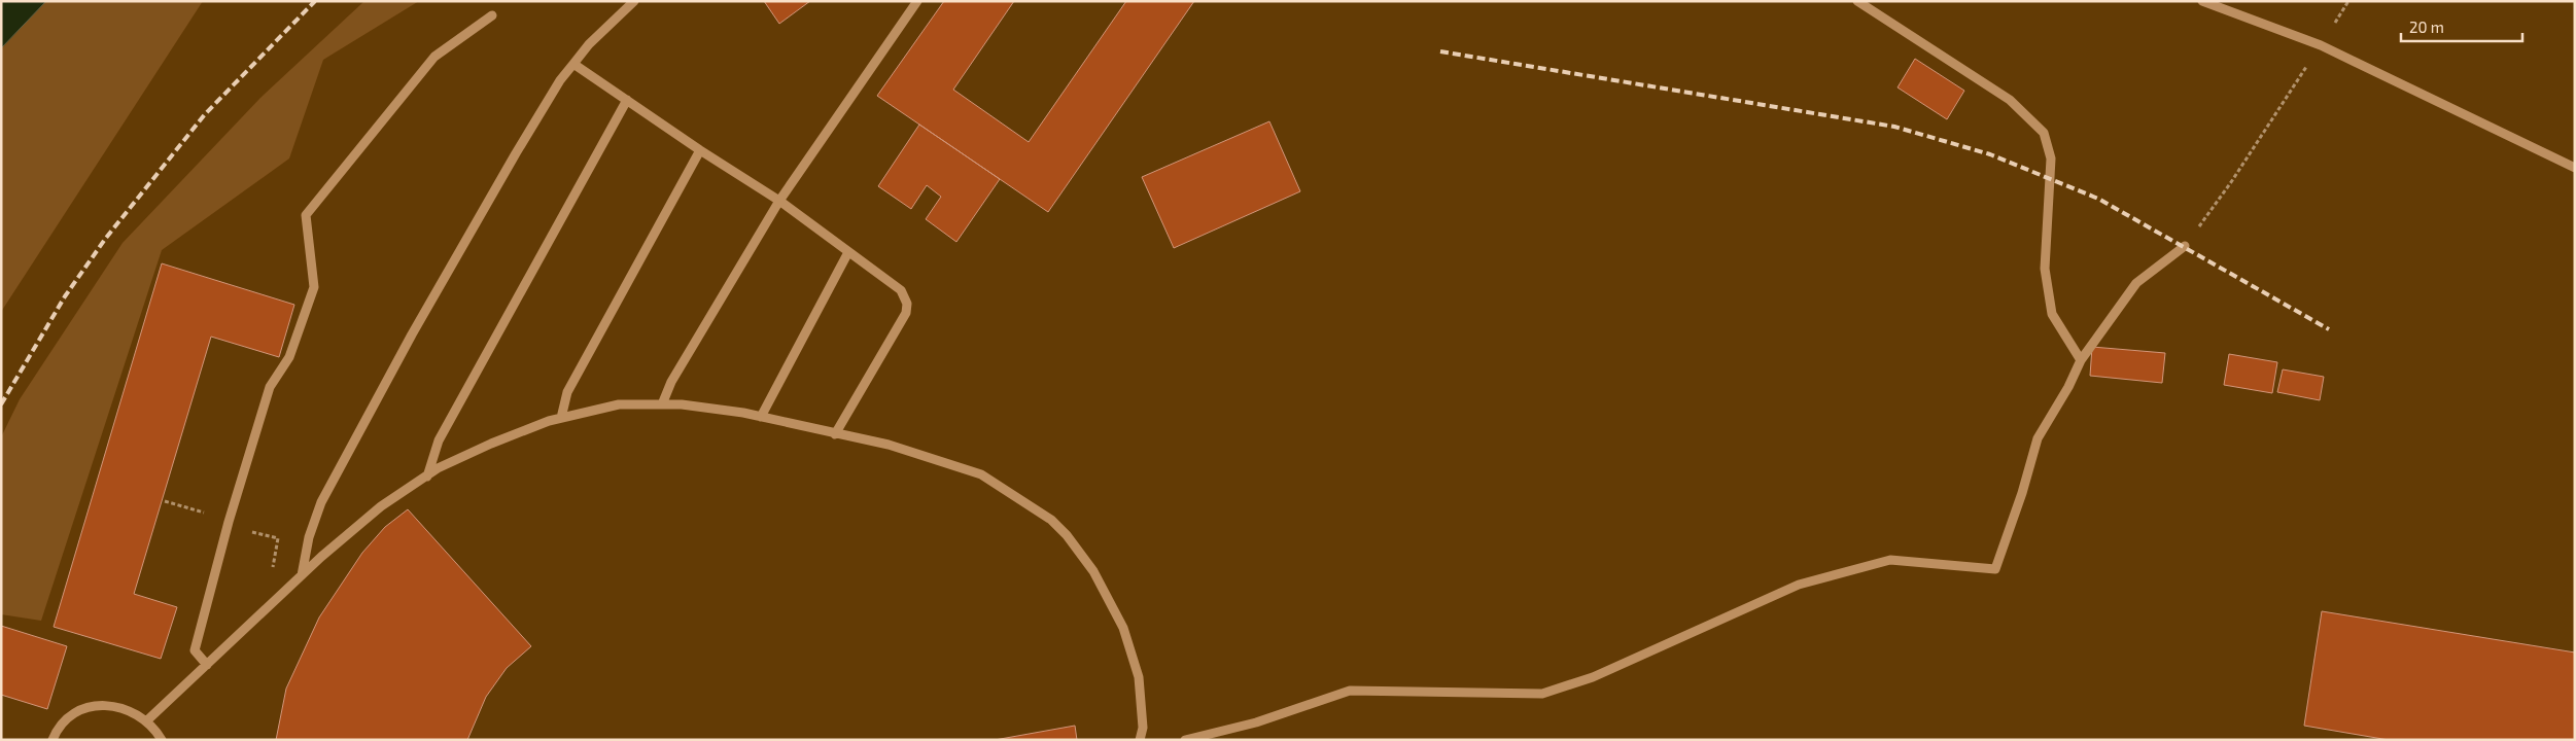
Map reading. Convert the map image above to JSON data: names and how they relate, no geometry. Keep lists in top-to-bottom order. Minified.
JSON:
{"scale_bar":"20 m"}
